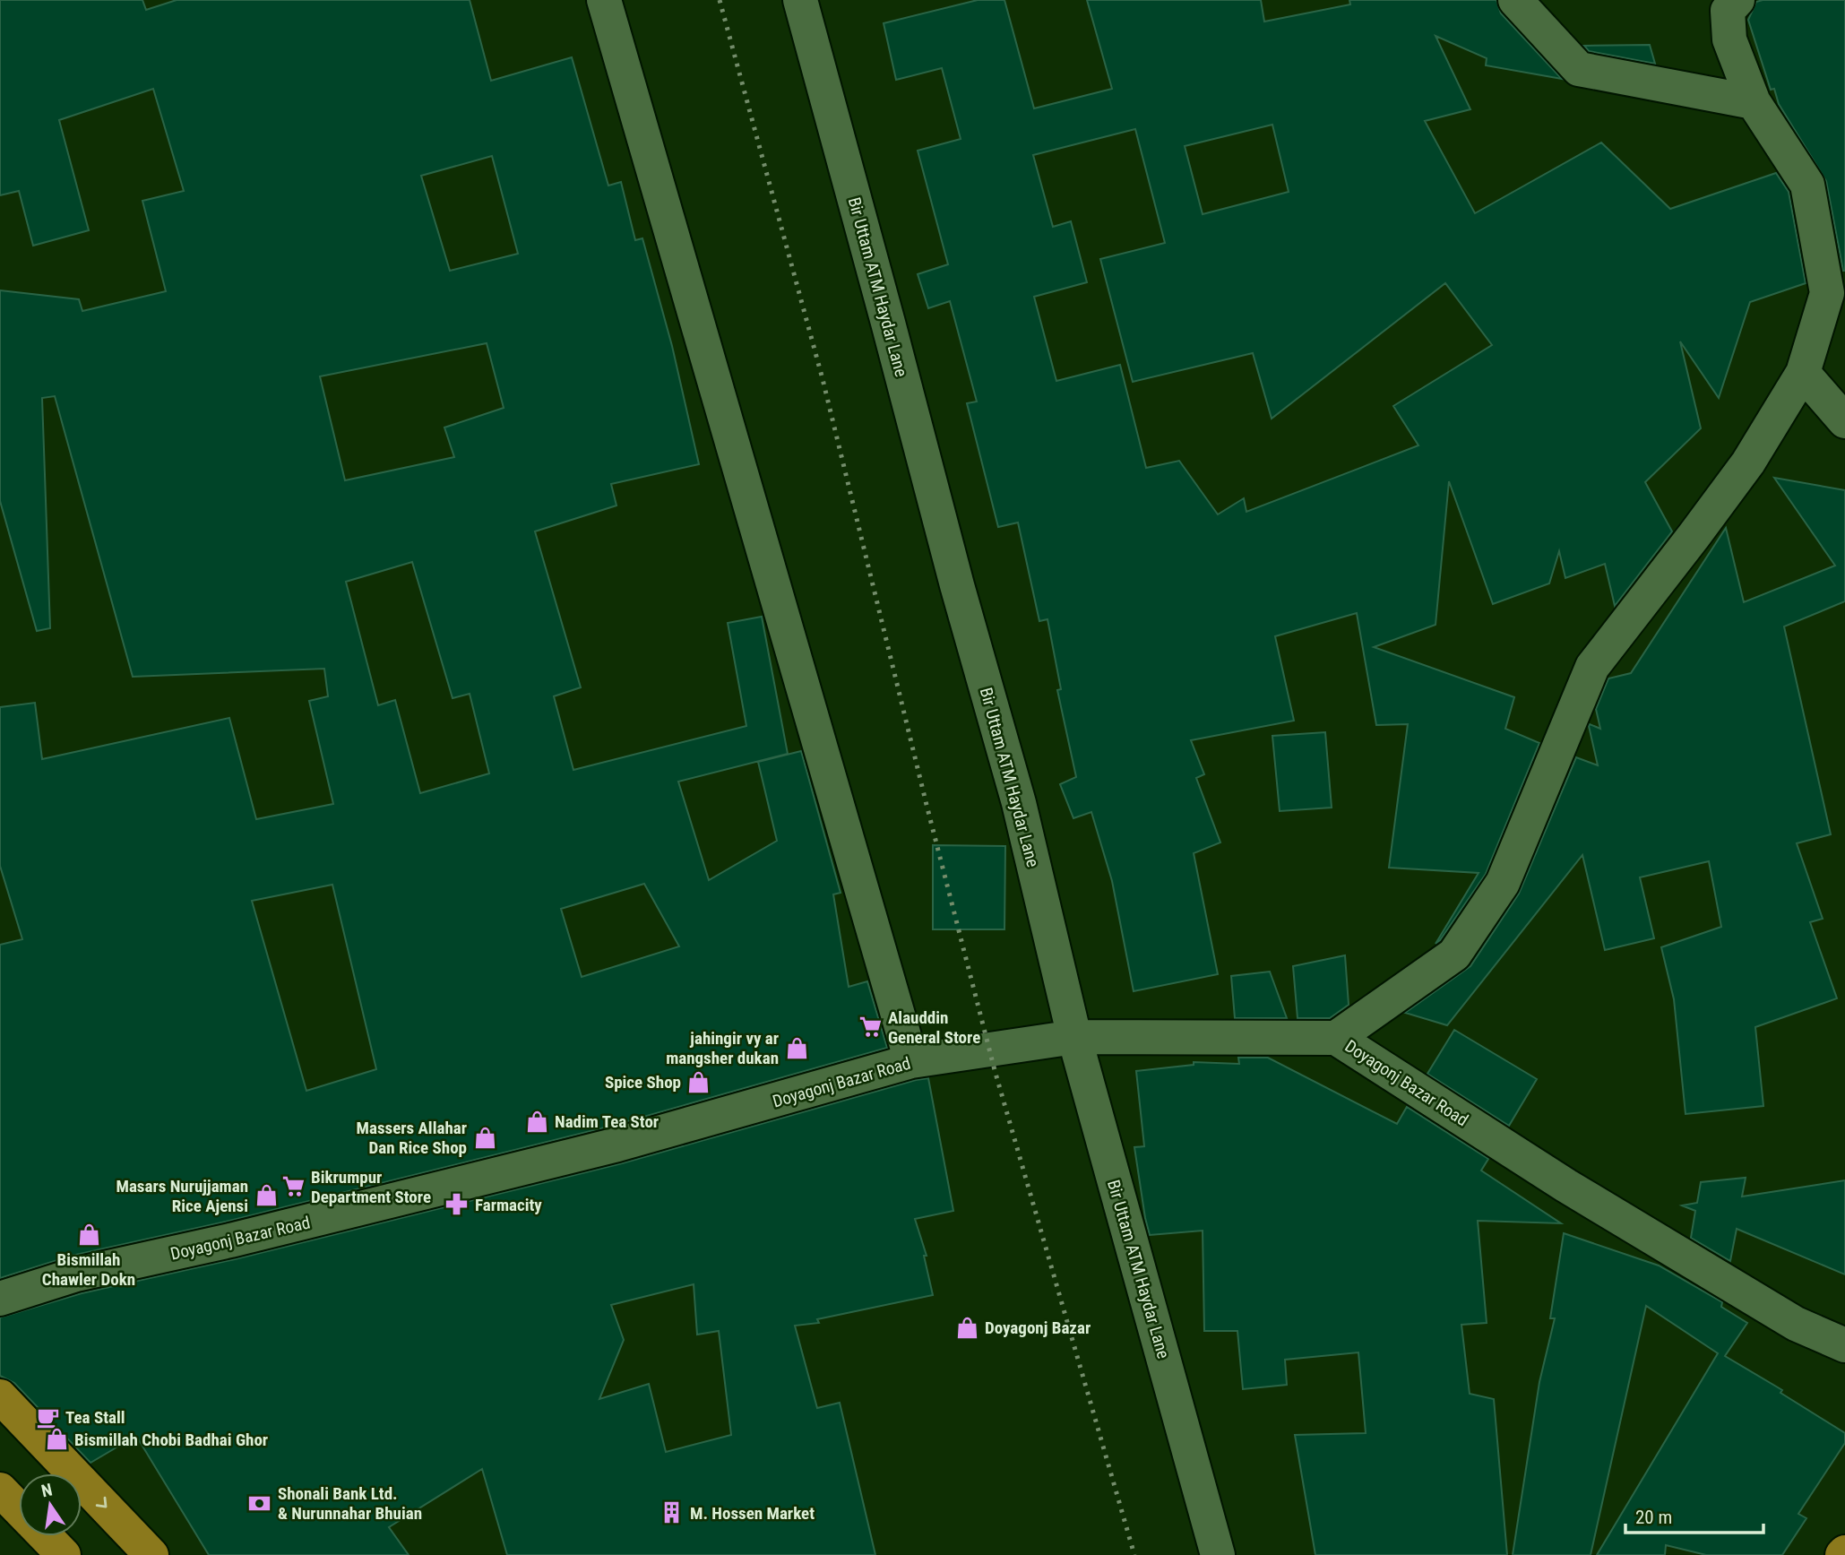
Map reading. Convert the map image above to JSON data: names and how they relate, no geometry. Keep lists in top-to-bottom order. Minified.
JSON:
{"streets":{"street":["Bir Uttam ATM Haydar Lane","Doyagonj Bazar Road"]},"crossings":[["Bir Uttam ATM Haydar Lane","Doyagonj Bazar Road"]],"places":{"supermarket":["Alauddin General Store","Bikrumpur Department Store"],"shop":["jahingir vy ar mangsher dukan","Spice Shop","Nadim Tea Stor","Massers Allahar Dan Rice Shop","Masars Nurujjaman Rice Ajensi","Bismillah Chawler Dokn","Doyagonj Bazar","Bismillah Chobi Badhai Ghor"],"pharmacy":["Farmacity"],"cafe":["Tea Stall"],"bank":["Shonali Bank Ltd. & Nurunnahar Bhuian"],"building":["M. Hossen Market"]},"scale_bar":"20 m","north":"top"}
